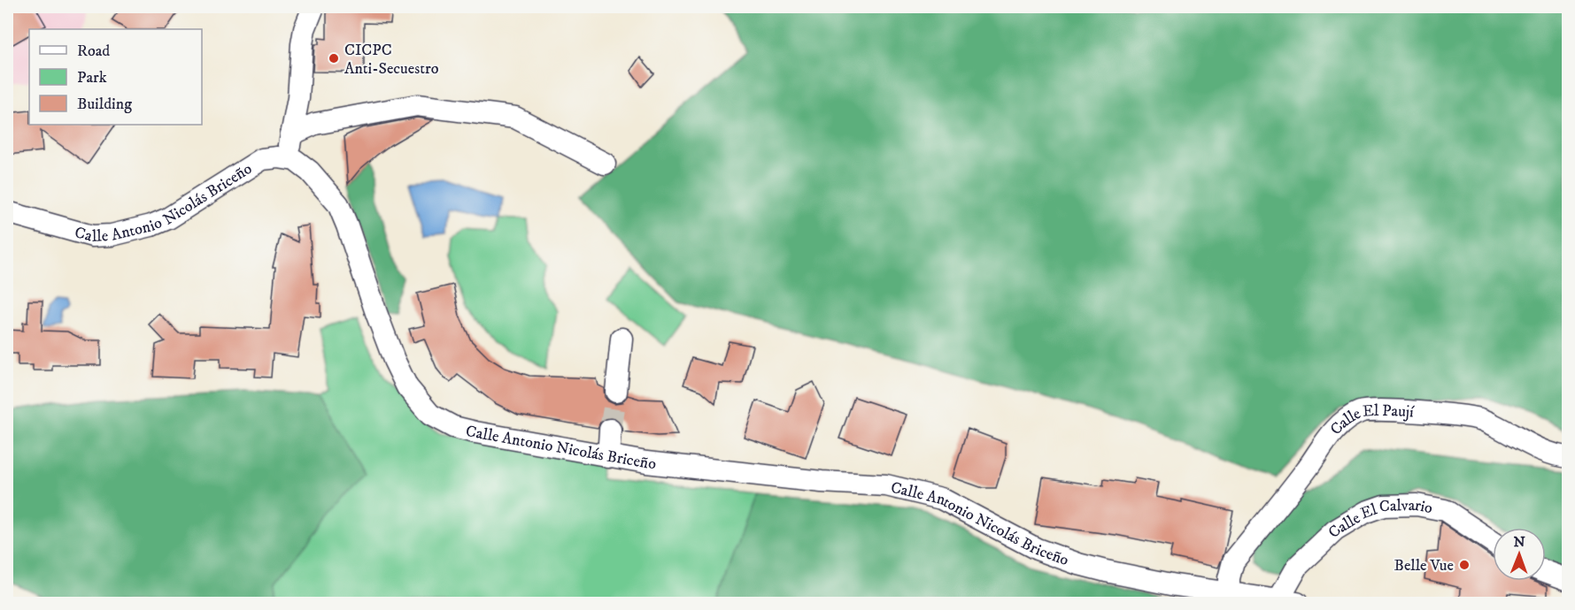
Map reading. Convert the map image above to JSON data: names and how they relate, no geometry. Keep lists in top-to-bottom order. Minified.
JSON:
{"streets":{"street":["Calle Antonio Nicolás Briceño","Calle El Paují","Calle El Calvario"]},"crossings":[["Calle Antonio Nicolás Briceño","Calle El Paují"],["Calle Antonio Nicolás Briceño","Calle El Calvario"]],"places":["CICPC Anti-Secuestro","Belle Vue"],"legend":["Road","Park","Building"],"north":"top"}
